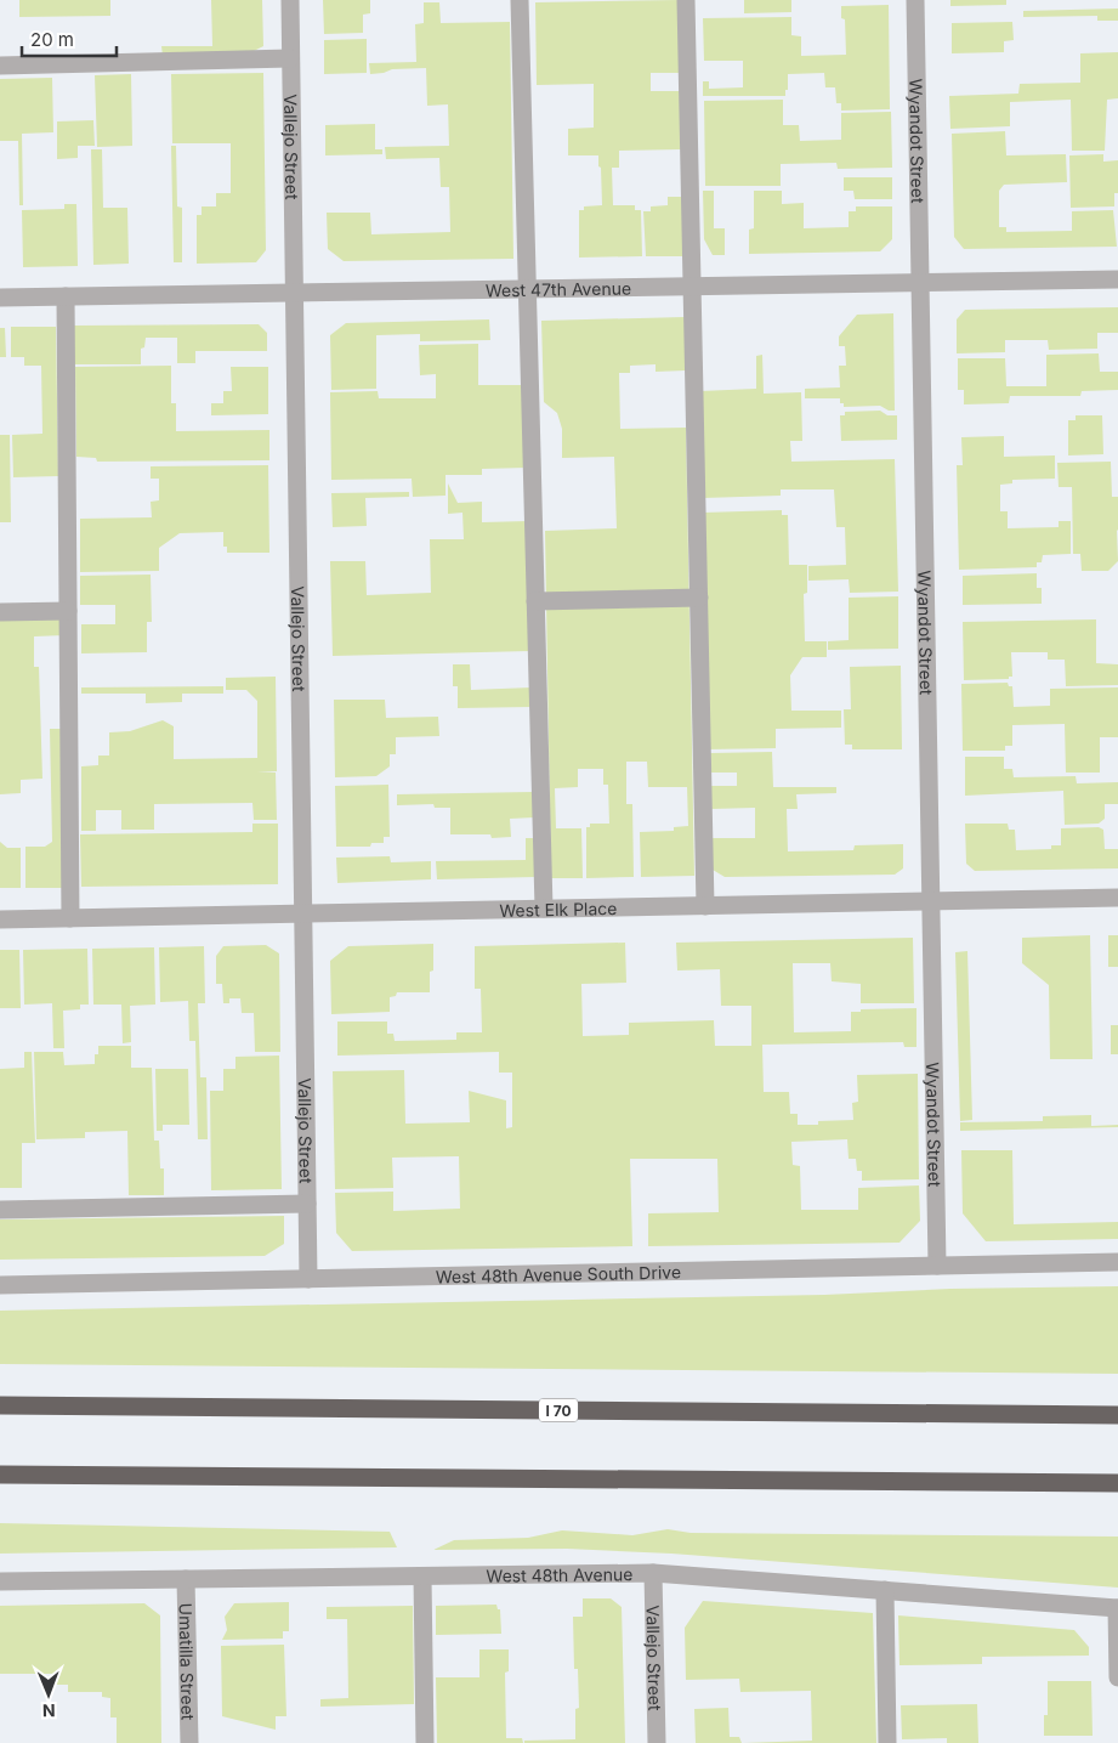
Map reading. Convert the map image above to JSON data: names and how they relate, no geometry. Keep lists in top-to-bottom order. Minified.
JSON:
{"streets":{"highway":["I 70"],"street":["Wyandot Street","Vallejo Street","West 47th Avenue","West Elk Place","West 48th Avenue South Drive","West 48th Avenue","Umatilla Street"]},"crossings":[["Wyandot Street","West 47th Avenue"],["Wyandot Street","West Elk Place"],["Wyandot Street","West 48th Avenue South Drive"],["Vallejo Street","West 47th Avenue"],["Vallejo Street","West Elk Place"],["Vallejo Street","West 48th Avenue South Drive"],["Vallejo Street","West 48th Avenue"],["West 48th Avenue","Umatilla Street"]],"scale_bar":"20 m","north":"bottom"}
